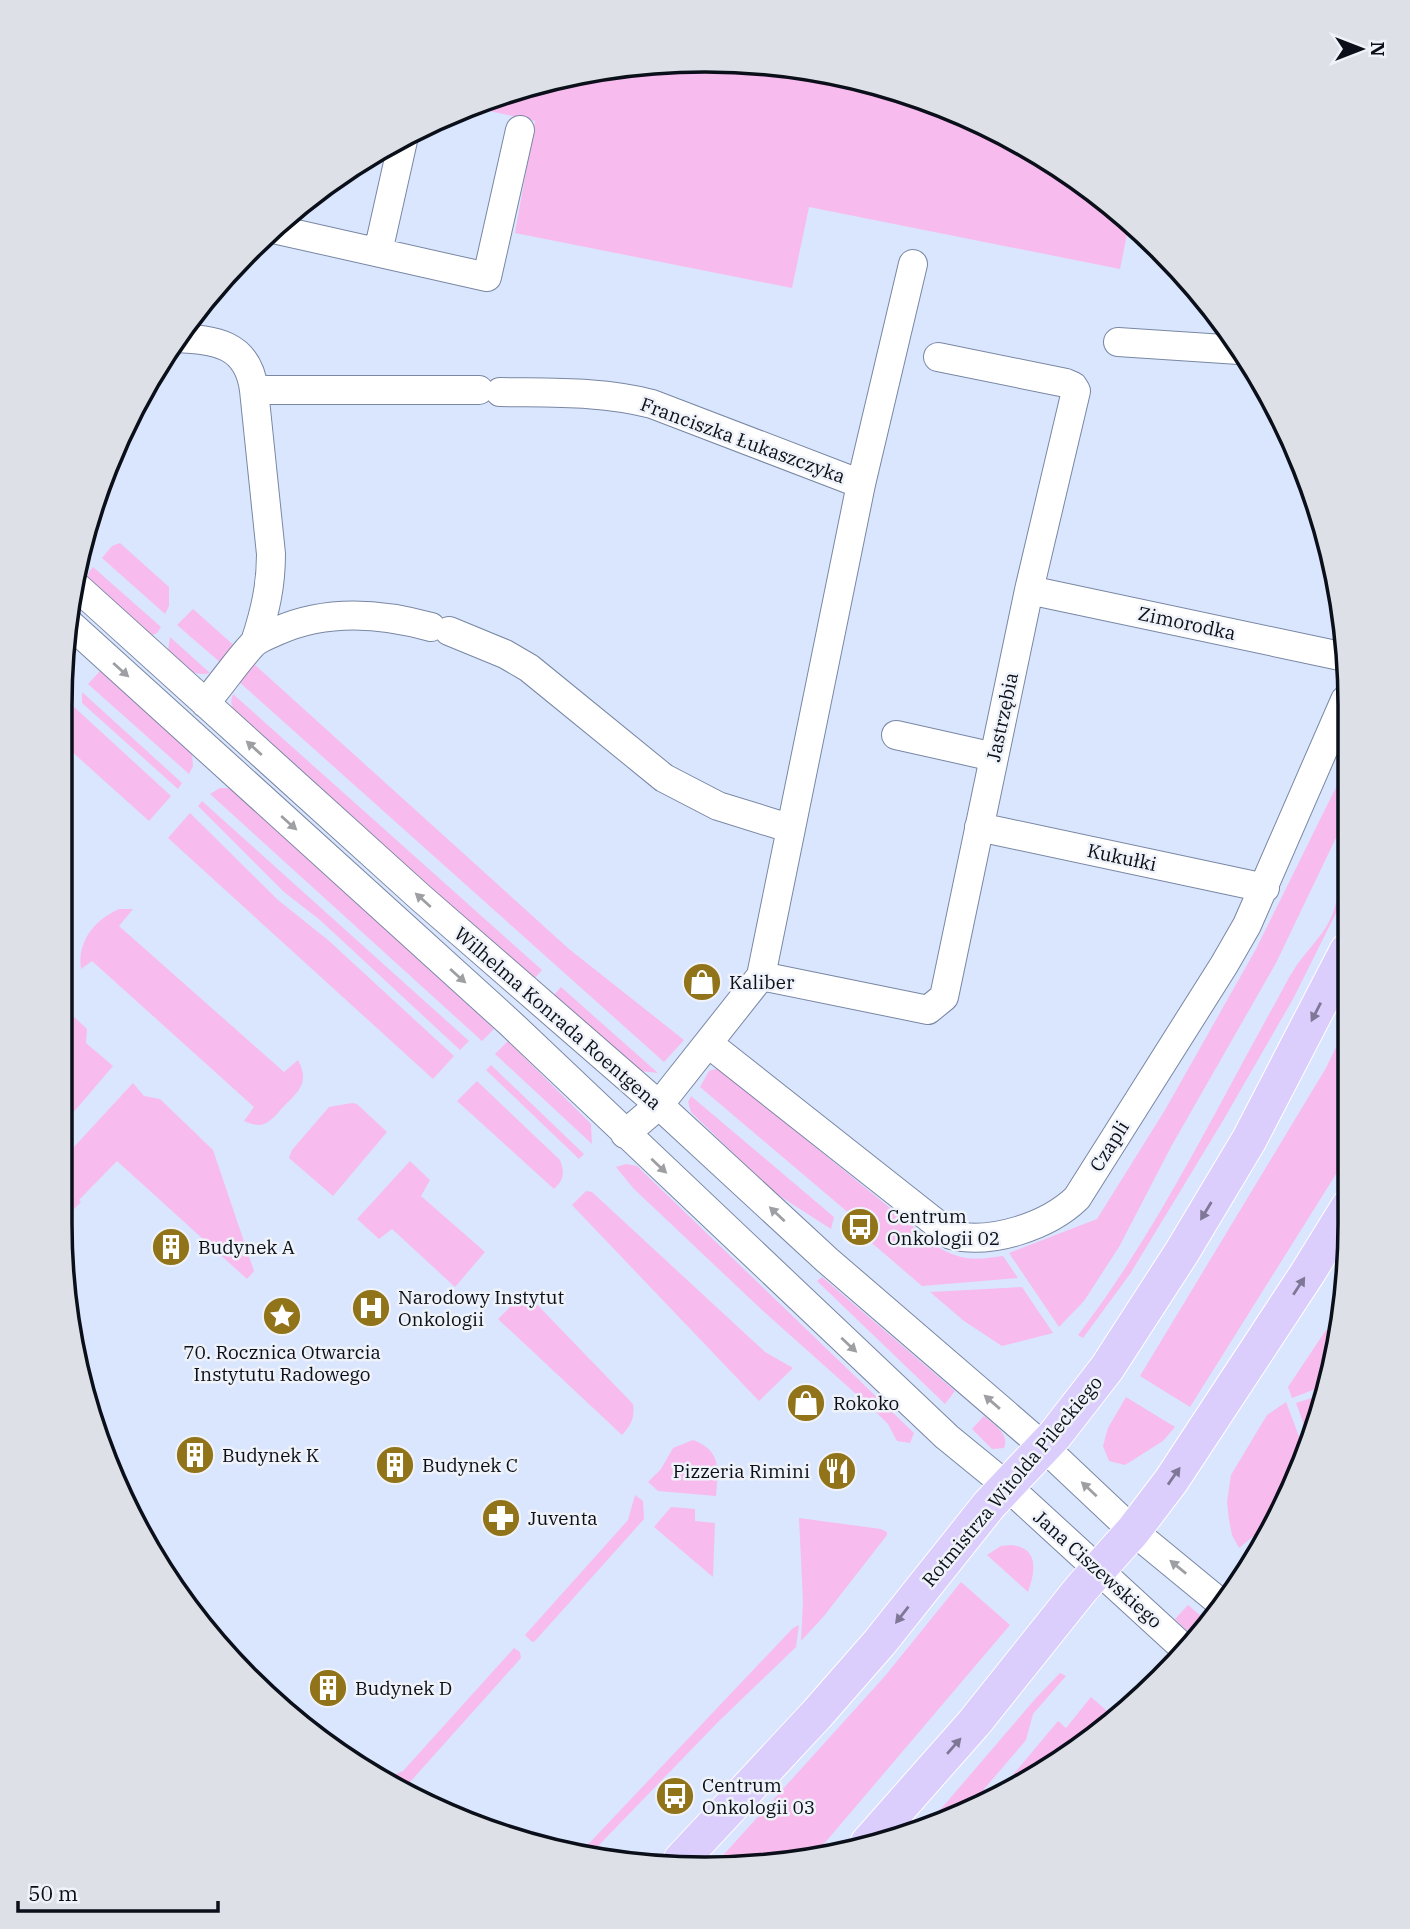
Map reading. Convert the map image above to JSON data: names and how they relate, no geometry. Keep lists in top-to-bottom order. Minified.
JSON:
{"streets":{"main road":["Rotmistrza Witolda Pileckiego"],"street":["Franciszka Łukaszczyka","Zimorodka","Jastrzębia","Kukułki","Wilhelma Konrada Roentgena","Czapli","Jana Ciszewskiego"]},"crossings":[["Franciszka Łukaszczyka","Jastrzębia"],["Zimorodka","Jastrzębia"],["Jastrzębia","Kukułki"],["Kukułki","Czapli"],["Wilhelma Konrada Roentgena","Rotmistrza Witolda Pileckiego"],["Wilhelma Konrada Roentgena","Jana Ciszewskiego"],["Rotmistrza Witolda Pileckiego","Jana Ciszewskiego"]],"places":{"shop":["Kaliber","Rokoko"],"bus stop":["Centrum Onkologii 02","Centrum Onkologii 03"],"building":["Budynek A","Budynek K","Budynek C","Budynek D"],"hospital":["Narodowy Instytut Onkologii"],"place":["70. Rocznica Otwarcia Instytutu Radowego"],"restaurant":["Pizzeria Rimini"],"pharmacy":["Juventa"]},"scale_bar":"50 m","north":"right"}
